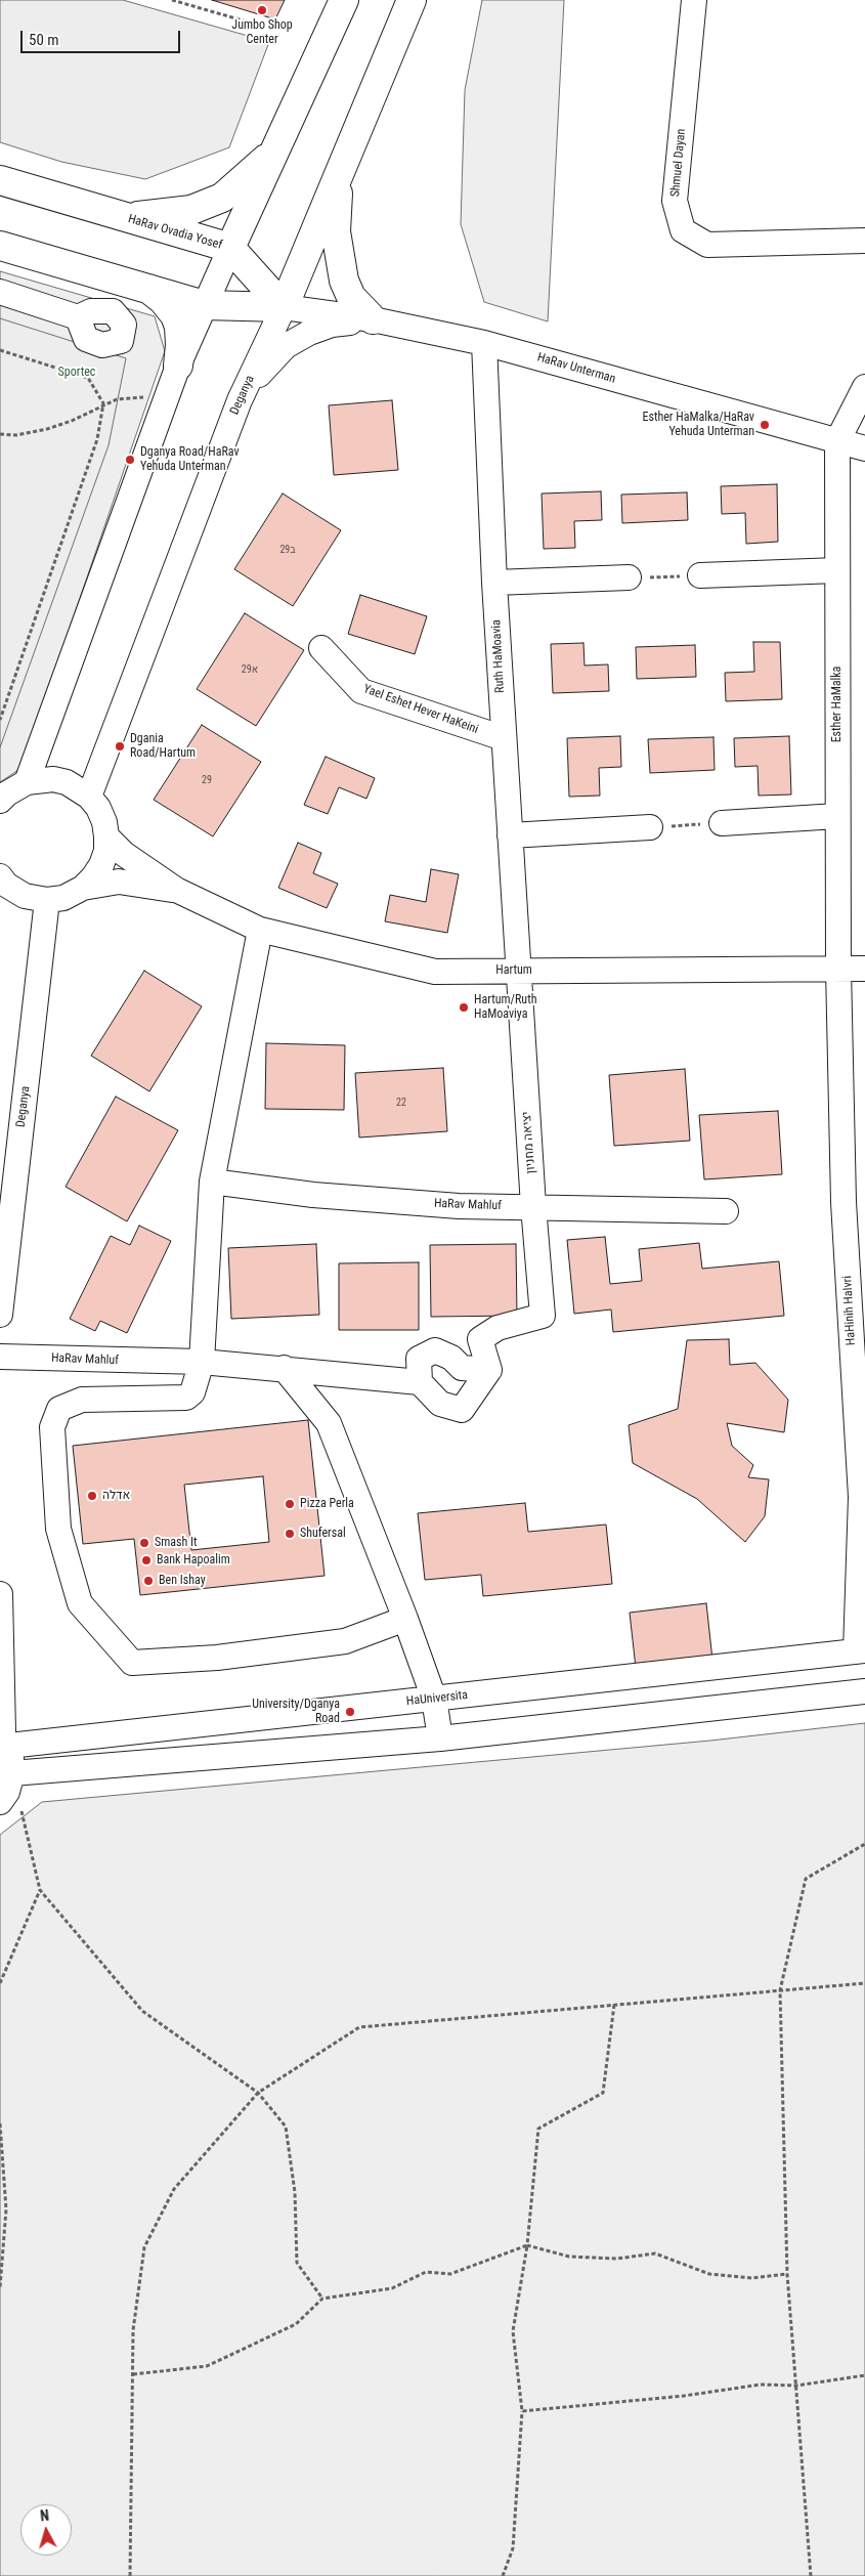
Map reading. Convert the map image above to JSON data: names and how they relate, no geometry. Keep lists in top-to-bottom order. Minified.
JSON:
{"streets":{"main road":["HaRav Ovadia Yosef","Deganya"],"street":["Shmuel Dayan","HaRav Unterman","Ruth HaMoavia","Esther HaMalka","Yael Eshet Hever HaKeini","Hartum","יציאה מחניון","HaRav Mahluf","HaHinih HaIvri","HaUniversita"]},"crossings":[["HaRav Ovadia Yosef","HaRav Unterman"],["HaRav Ovadia Yosef","Deganya"],["HaRav Unterman","Deganya"],["HaRav Unterman","Ruth HaMoavia"],["HaRav Unterman","Esther HaMalka"],["Ruth HaMoavia","Yael Eshet Hever HaKeini"],["Ruth HaMoavia","Hartum"],["Ruth HaMoavia","יציאה מחניון"],["Esther HaMalka","Hartum"],["Esther HaMalka","HaHinih HaIvri"],["Hartum","יציאה מחניון"],["Hartum","HaHinih HaIvri"],["יציאה מחניון","HaRav Mahluf"],["HaHinih HaIvri","HaUniversita"]],"parks":["Sportec"],"places":["Jumbo Shop Center","Esther HaMalka/HaRav Yehuda Unterman","Dganya Road/HaRav Yehuda Unterman","Dgania Road/Hartum","Hartum/Ruth HaMoaviya","אדלה","Pizza Perla","Shufersal","Smash It","Bank Hapoalim","Ben Ishay","University/Dganya Road"],"house_numbers":["29ב","29א","29","22"],"scale_bar":"50 m","north":"top"}
